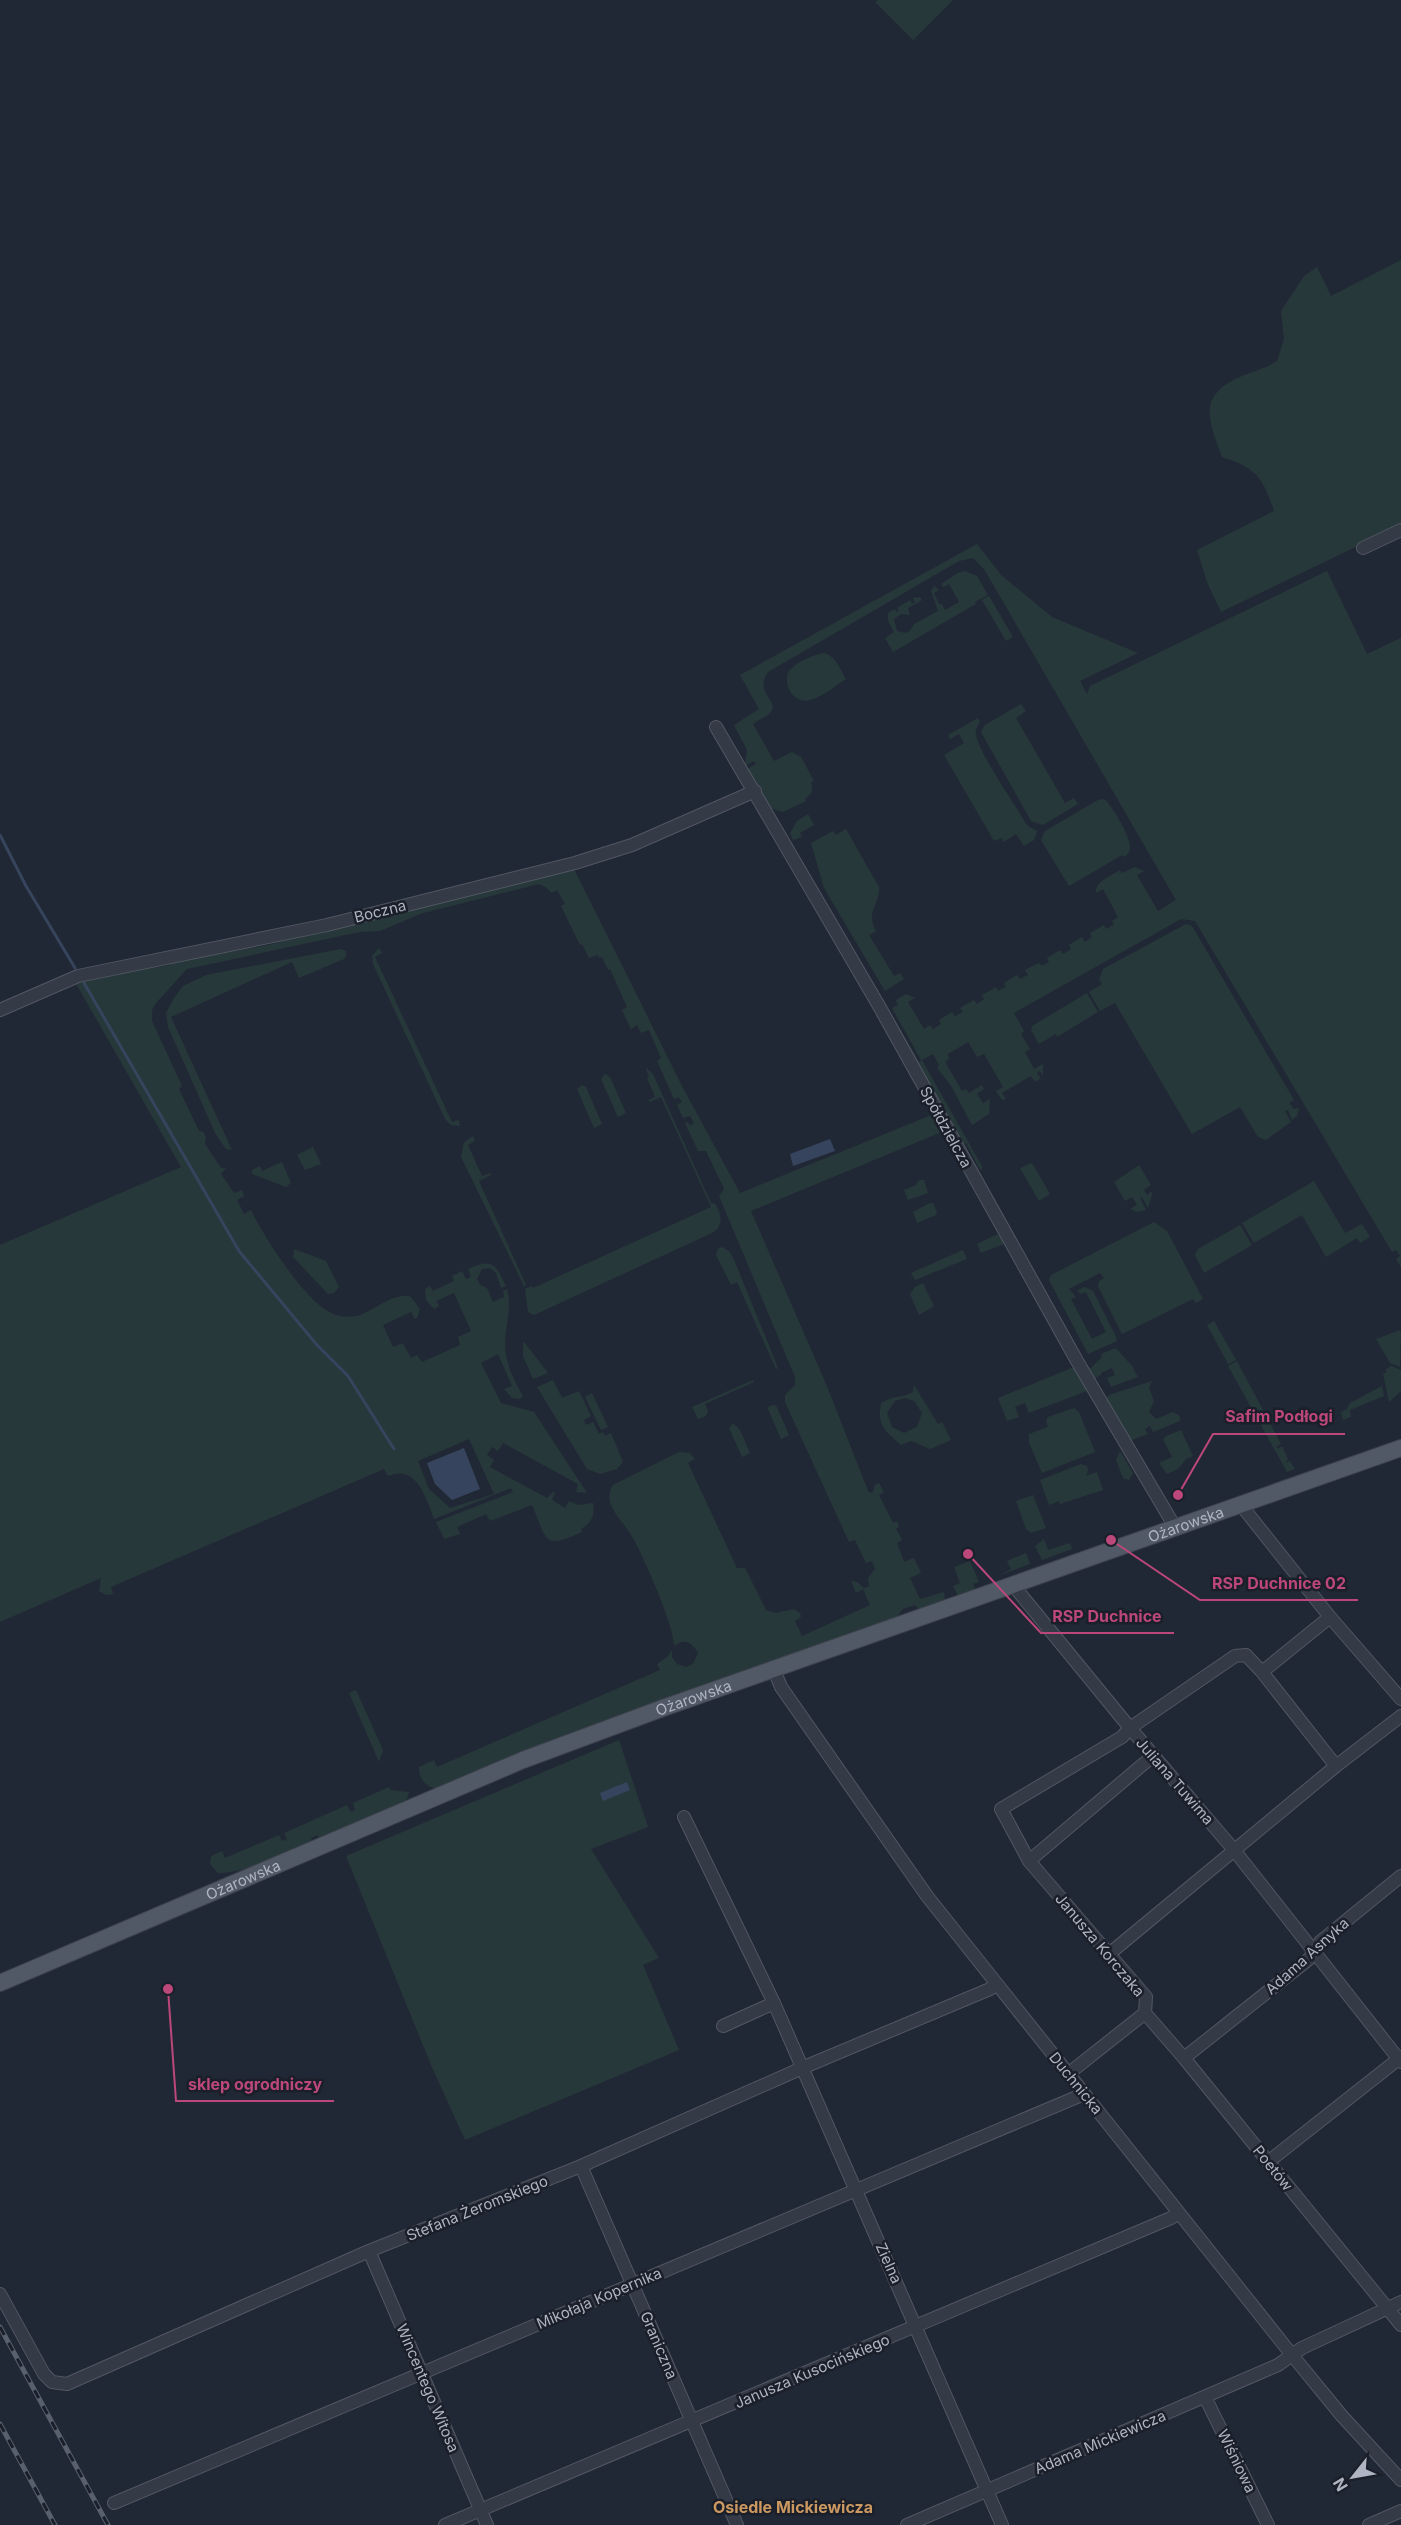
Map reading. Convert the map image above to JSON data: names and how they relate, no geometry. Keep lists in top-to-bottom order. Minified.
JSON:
{"streets":{"main road":["Ożarowska"],"street":["Boczna","Spółdzielcza","Juliana Tuwima","Janusza Korczaka","Adama Asnyka","Duchnicka","Poetów","Stefana Żeromskiego","Zielna","Mikołaja Kopernika","Graniczna","Janusza Kusocińskiego","Wincentego Witosa","Adama Mickiewicza","Wiśniowa"]},"crossings":[["Boczna","Spółdzielcza"],["Spółdzielcza","Ożarowska"],["Ożarowska","Juliana Tuwima"],["Ożarowska","Duchnicka"],["Juliana Tuwima","Janusza Korczaka"],["Juliana Tuwima","Adama Asnyka"],["Janusza Korczaka","Duchnicka"],["Janusza Korczaka","Poetów"],["Adama Asnyka","Poetów"],["Duchnicka","Stefana Żeromskiego"],["Duchnicka","Mikołaja Kopernika"],["Duchnicka","Janusza Kusocińskiego"],["Duchnicka","Adama Mickiewicza"],["Poetów","Adama Mickiewicza"],["Stefana Żeromskiego","Zielna"],["Stefana Żeromskiego","Graniczna"],["Stefana Żeromskiego","Wincentego Witosa"],["Zielna","Mikołaja Kopernika"],["Zielna","Janusza Kusocińskiego"],["Zielna","Adama Mickiewicza"],["Mikołaja Kopernika","Graniczna"],["Mikołaja Kopernika","Wincentego Witosa"],["Graniczna","Janusza Kusocińskiego"],["Janusza Kusocińskiego","Wincentego Witosa"],["Adama Mickiewicza","Wiśniowa"]],"districts":["Osiedle Mickiewicza"],"places":["Safim Podłogi","RSP Duchnice 02","RSP Duchnice","sklep ogrodniczy"],"north":"bottom left"}
